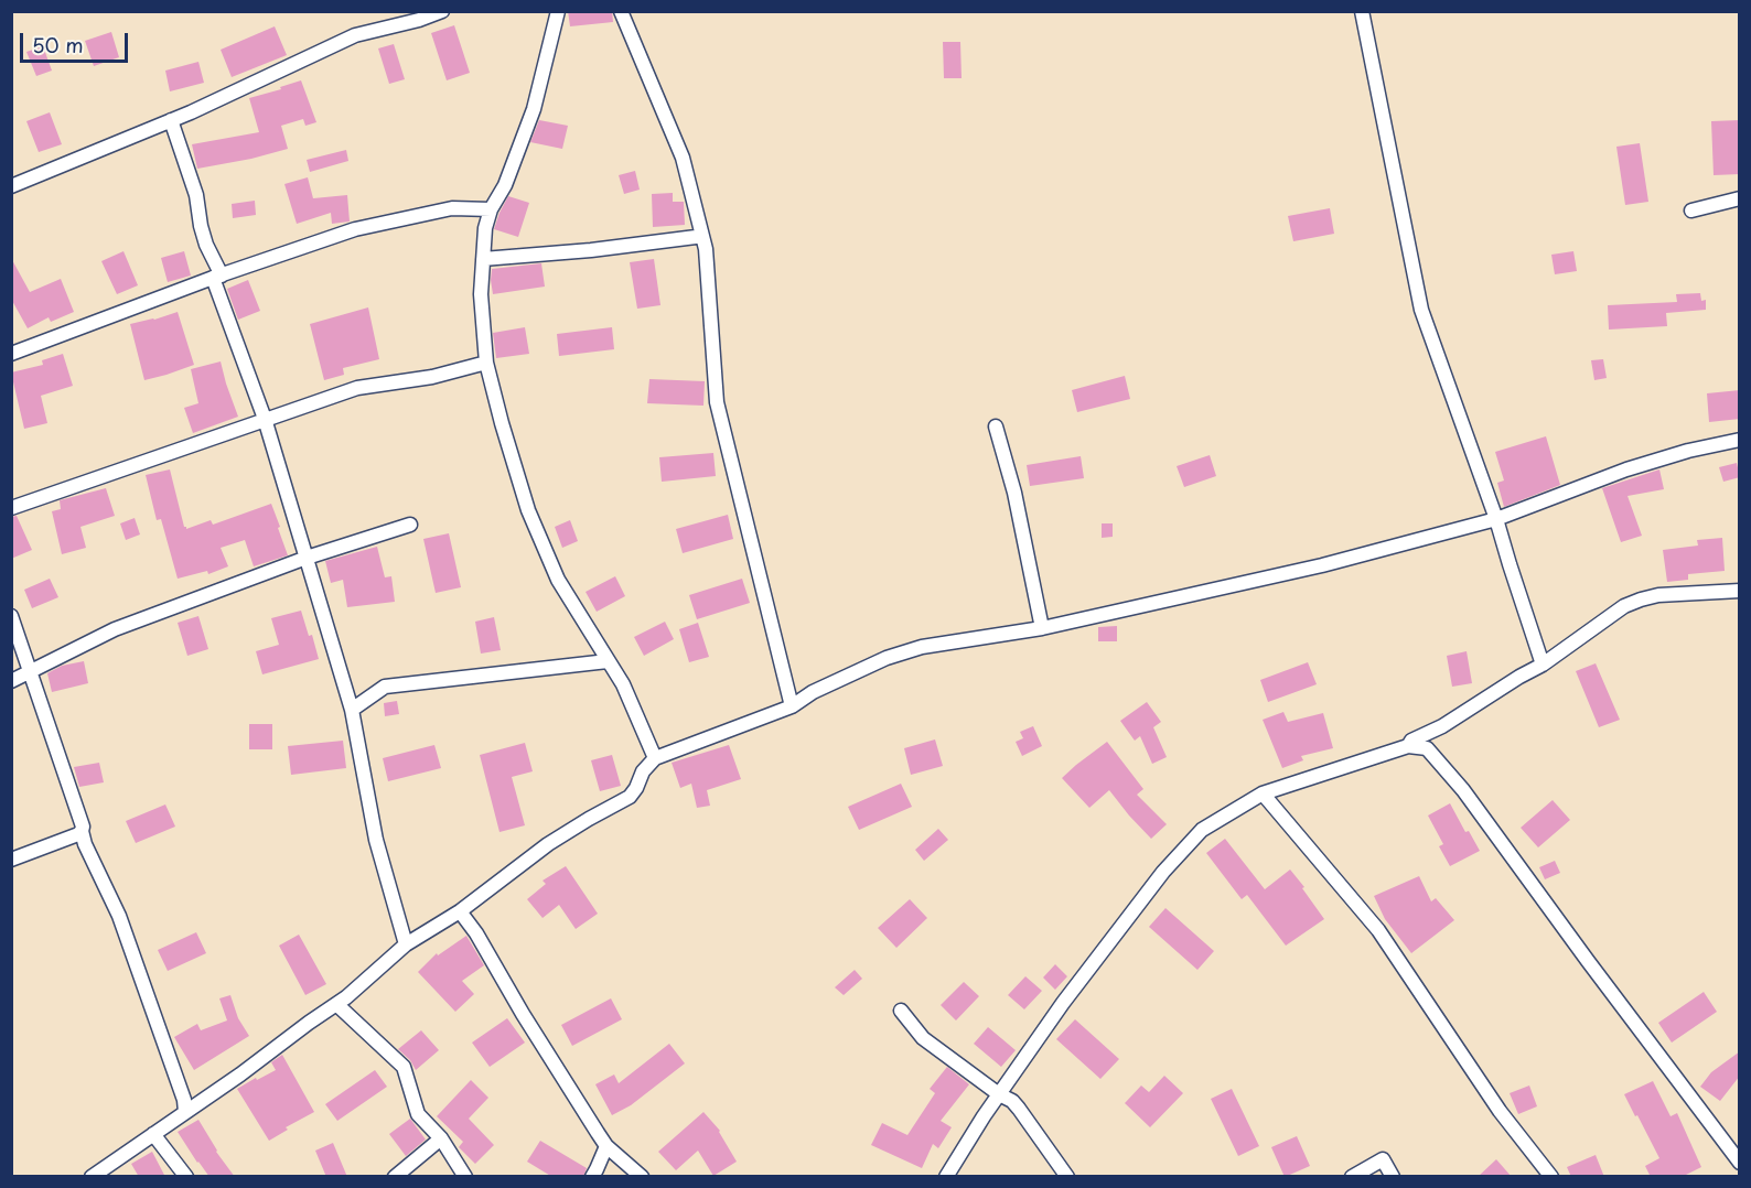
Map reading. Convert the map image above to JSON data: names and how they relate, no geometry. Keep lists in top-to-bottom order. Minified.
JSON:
{"scale_bar":"50 m"}
